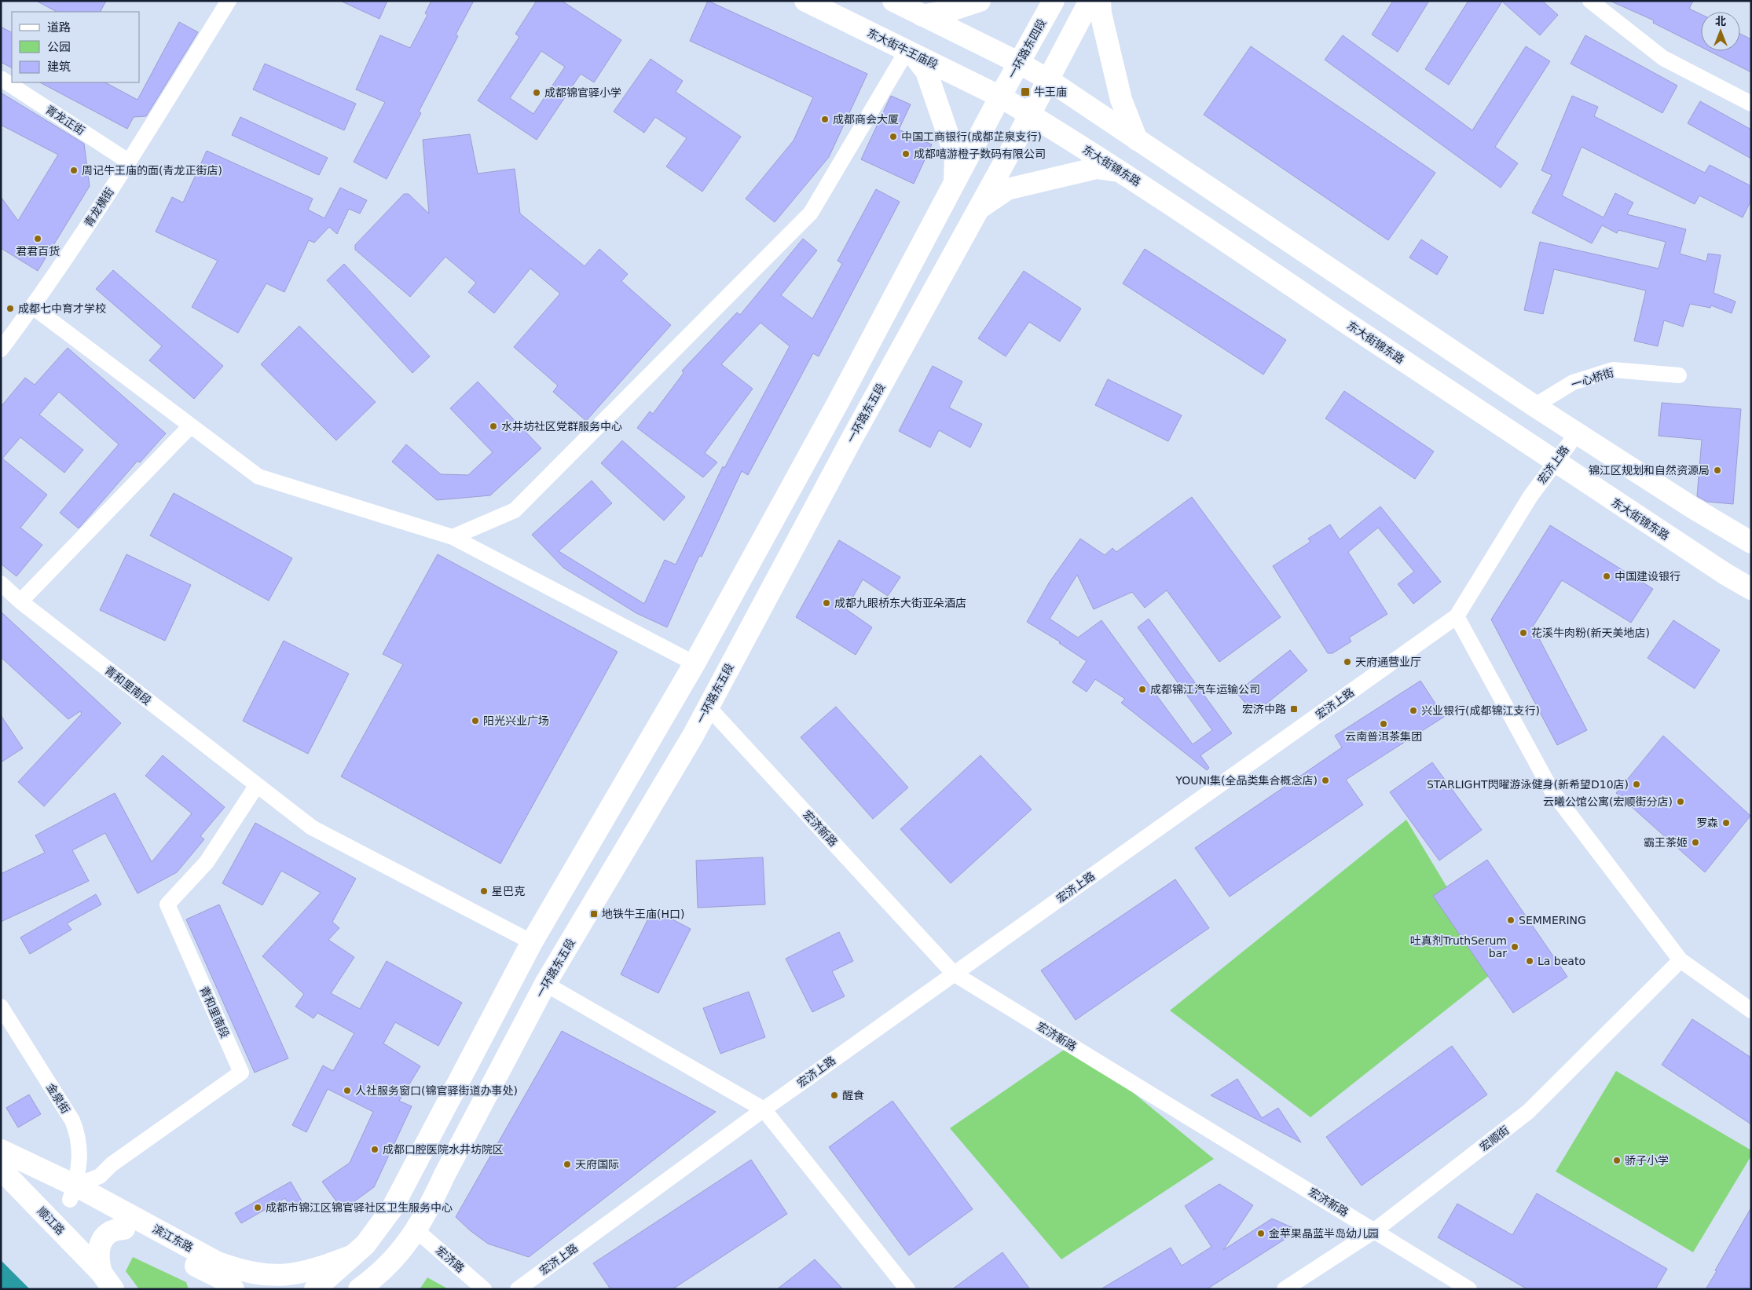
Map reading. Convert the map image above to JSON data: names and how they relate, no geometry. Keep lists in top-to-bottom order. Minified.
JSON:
{"streets":{"main road":["东大街牛王庙段","一环路东四段","东大街锦东路","一环路东五段","顺江路","滨江东路"],"street":["青龙正街","青龙横街","一心桥街","宏济上路","青和里南段","宏济新路","金泉街","宏顺街","宏济路"]},"crossings":[["东大街牛王庙段","一环路东四段"],["东大街牛王庙段","东大街锦东路"],["一环路东四段","东大街锦东路"],["青龙正街","青龙横街"],["东大街锦东路","一环路东五段"],["东大街锦东路","宏济上路"],["一环路东五段","宏济新路"],["一环路东五段","宏济路"],["宏济上路","宏济新路"],["青和里南段","金泉街"],["青和里南段","滨江东路"],["宏济新路","宏顺街"],["金泉街","滨江东路"]],"places":{"transit":["牛王庙","宏济中路","地铁牛王庙(H口)"],"other":["成都锦官驿小学","成都商会大厦","中国工商银行(成都芷泉支行)","成都嘻游橙子数码有限公司","周记牛王庙的面(青龙正街店)","君君百货","成都七中育才学校","水井坊社区党群服务中心","锦江区规划和自然资源局","中国建设银行","成都九眼桥东大街亚朵酒店","花溪牛肉粉(新天美地店)","天府通营业厅","成都锦江汽车运输公司","兴业银行(成都锦江支行)","阳光兴业广场","云南普洱茶集团","YOUNI集(全品类集合概念店)","STARLIGHT閃曜游泳健身(新希望D10店)","云曦公馆公寓(宏顺街分店)","罗森","霸王茶姬","星巴克","SEMMERING","吐真剂TruthSerum bar","La beato","人社服务窗口(锦官驿街道办事处)","醒食","成都口腔医院水井坊院区","骄子小学","天府国际","成都市锦江区锦官驿社区卫生服务中心","金苹果晶蓝半岛幼儿园"]},"legend":["道路","公园","建筑"],"north":"top"}
